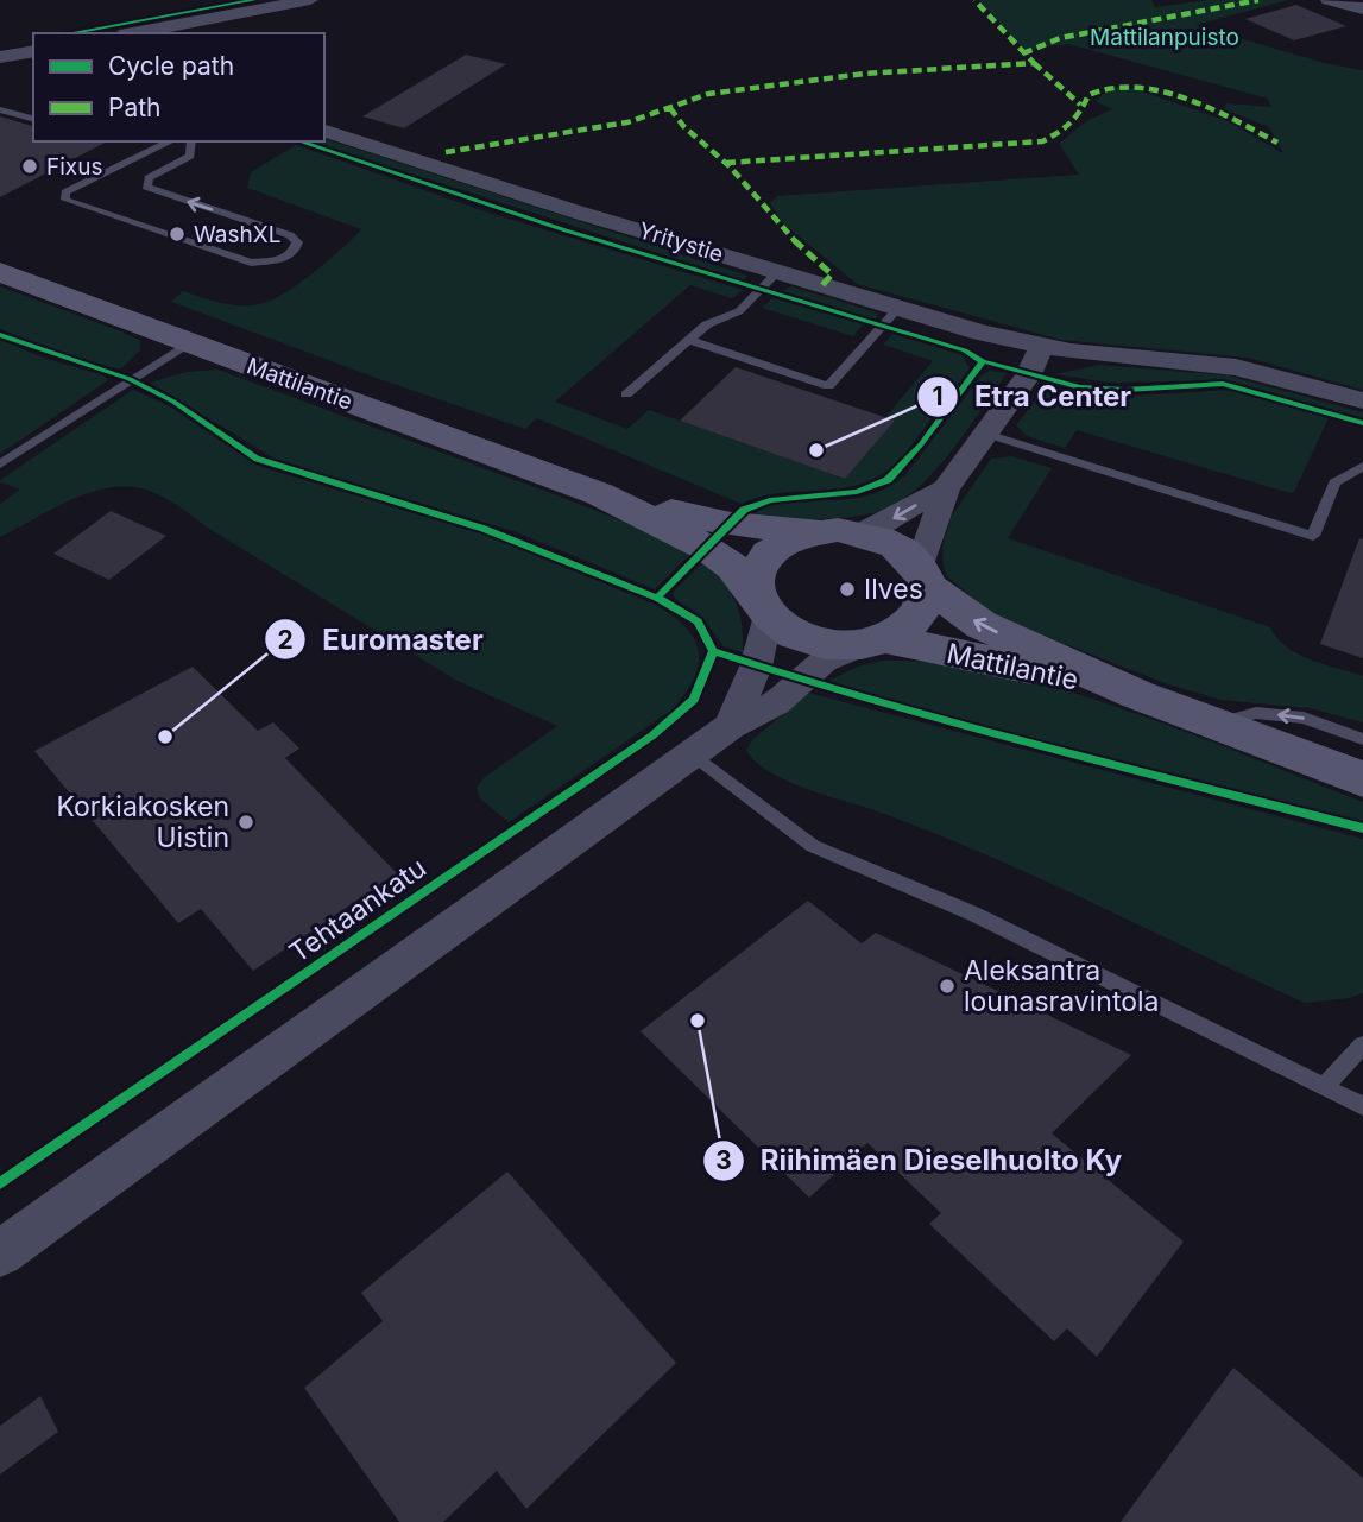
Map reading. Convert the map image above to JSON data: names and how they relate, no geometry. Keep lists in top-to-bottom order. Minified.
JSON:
{"streets":{"street":["Yritystie","Mattilantie"],"cycle path":["Tehtaankatu"]},"parks":["Mattilanpuisto"],"places":["Fixus","WashXL","Etra Center","Ilves","Euromaster","Korkiakosken Uistin","Aleksantra lounasravintola","Riihimäen Dieselhuolto Ky"],"legend":["Cycle path","Path"]}
